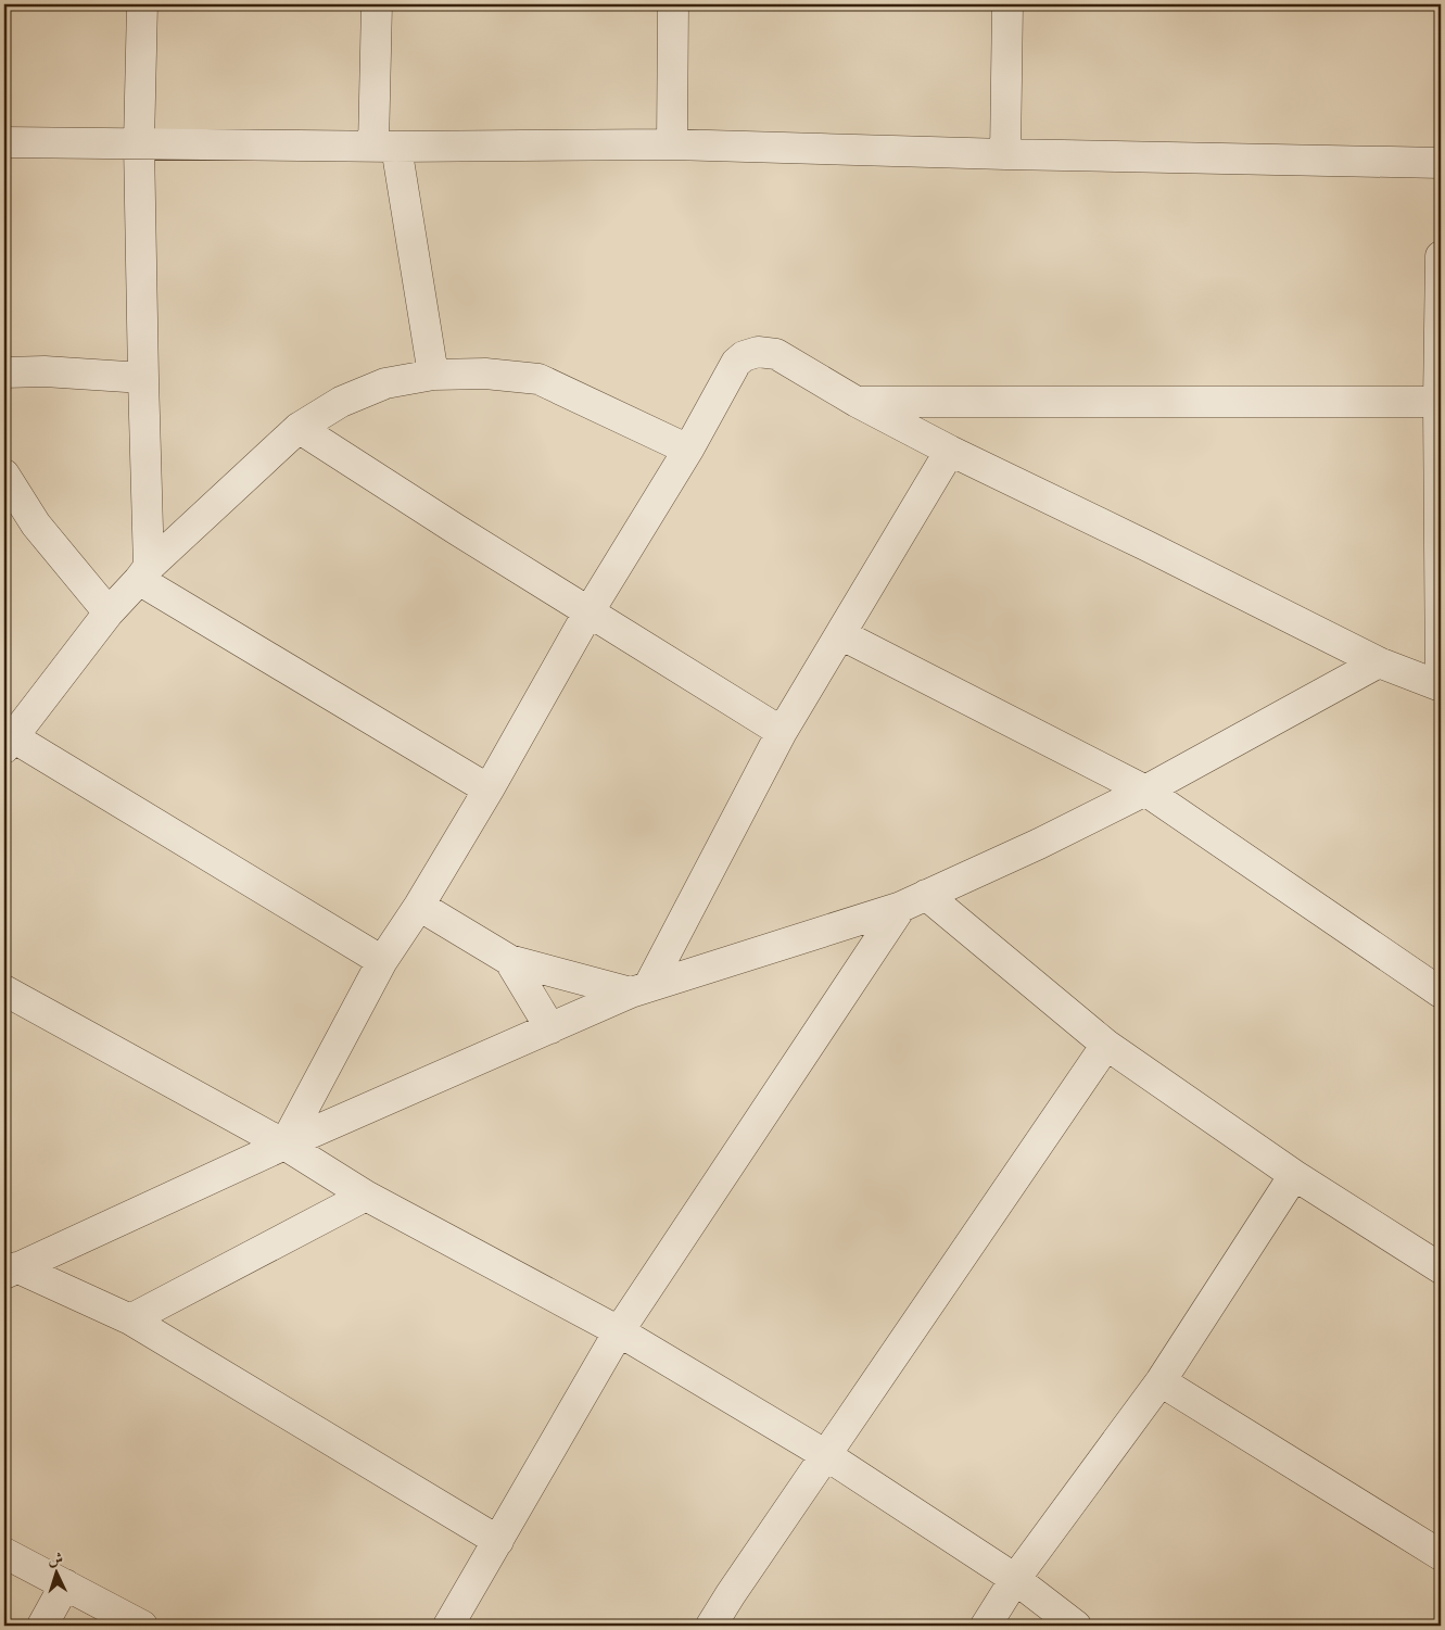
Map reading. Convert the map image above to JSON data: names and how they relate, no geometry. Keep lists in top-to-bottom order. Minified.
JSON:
{"north":"top"}
